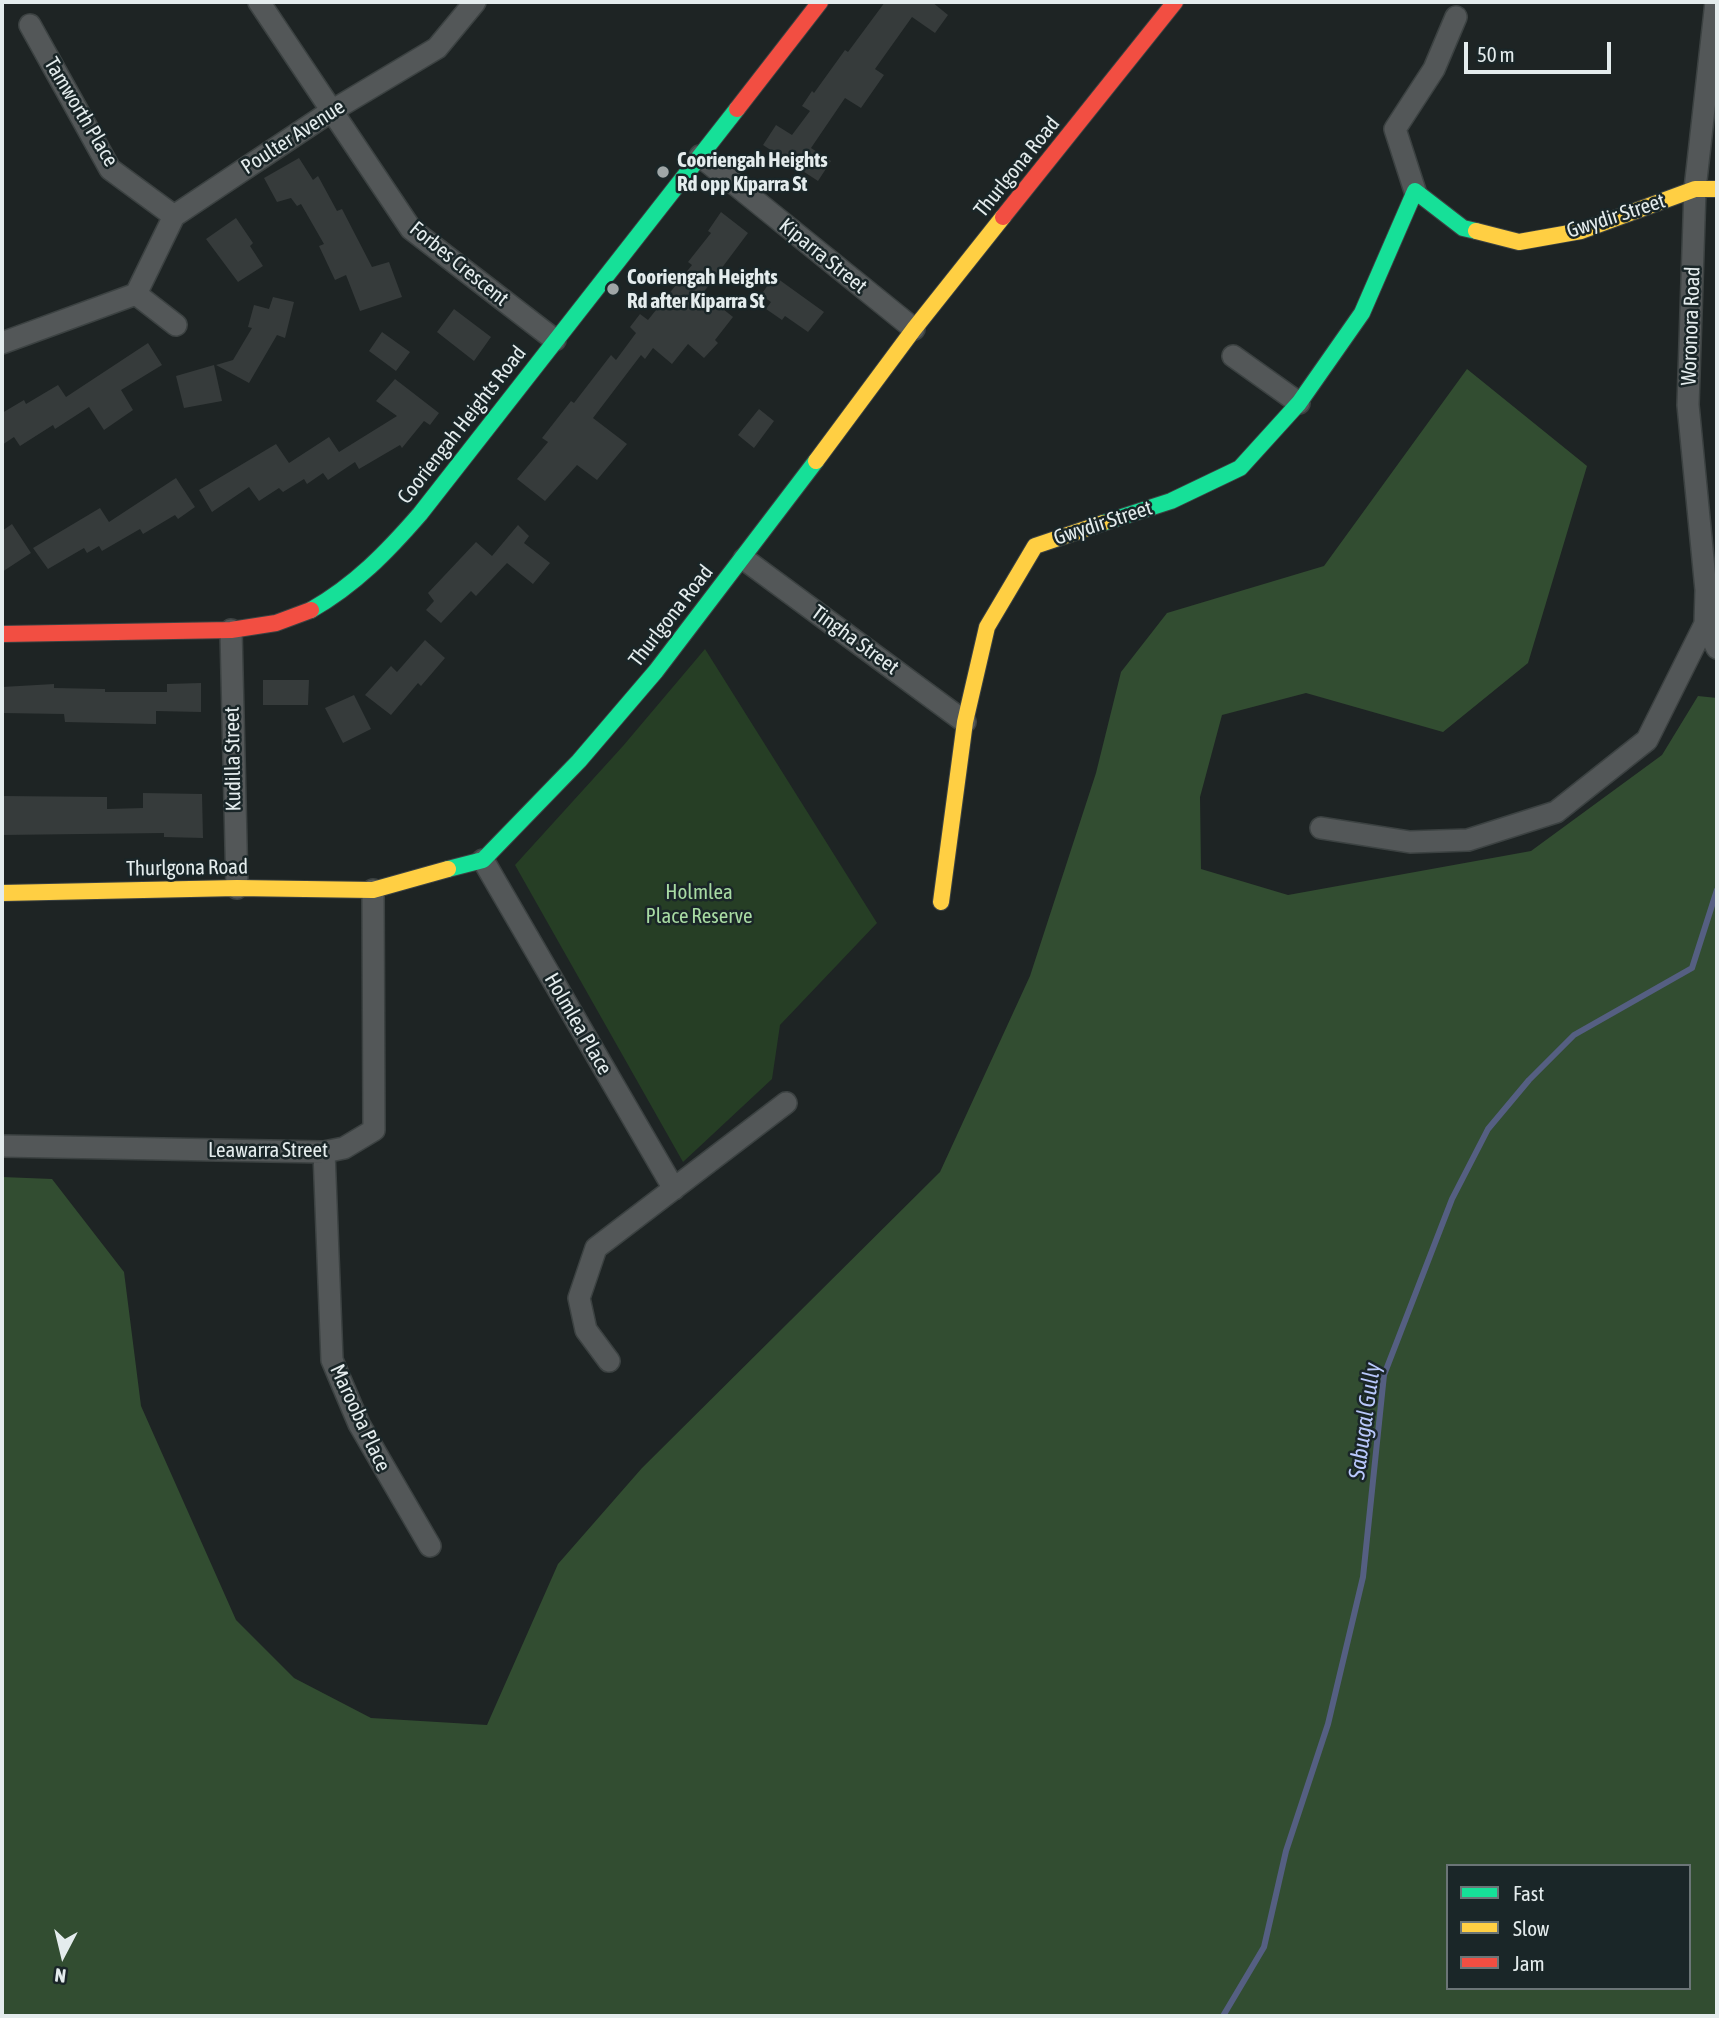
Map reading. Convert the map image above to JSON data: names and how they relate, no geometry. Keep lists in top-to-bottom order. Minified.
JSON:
{"streets":{"street":["Tamworth Place","Poulter Avenue","Thurlgona Road","Gwydir Street","Kiparra Street","Forbes Crescent","Woronora Road","Cooriengah Heights Road","Tingha Street","Kudilla Street","Holmlea Place","Leawarra Street","Marooba Place"]},"crossings":[["Tamworth Place","Poulter Avenue"],["Poulter Avenue","Forbes Crescent"],["Thurlgona Road","Kiparra Street"],["Thurlgona Road","Tingha Street"],["Thurlgona Road","Kudilla Street"],["Thurlgona Road","Holmlea Place"],["Thurlgona Road","Leawarra Street"],["Gwydir Street","Woronora Road"],["Gwydir Street","Tingha Street"],["Kiparra Street","Cooriengah Heights Road"],["Forbes Crescent","Cooriengah Heights Road"],["Cooriengah Heights Road","Kudilla Street"],["Leawarra Street","Marooba Place"]],"water":["Sabugal Gully"],"parks":["Holmlea Place Reserve"],"places":["Cooriengah Heights Rd opp Kiparra St","Cooriengah Heights Rd after Kiparra St"],"legend":["Fast","Slow","Jam"],"scale_bar":"50 m","north":"bottom"}
